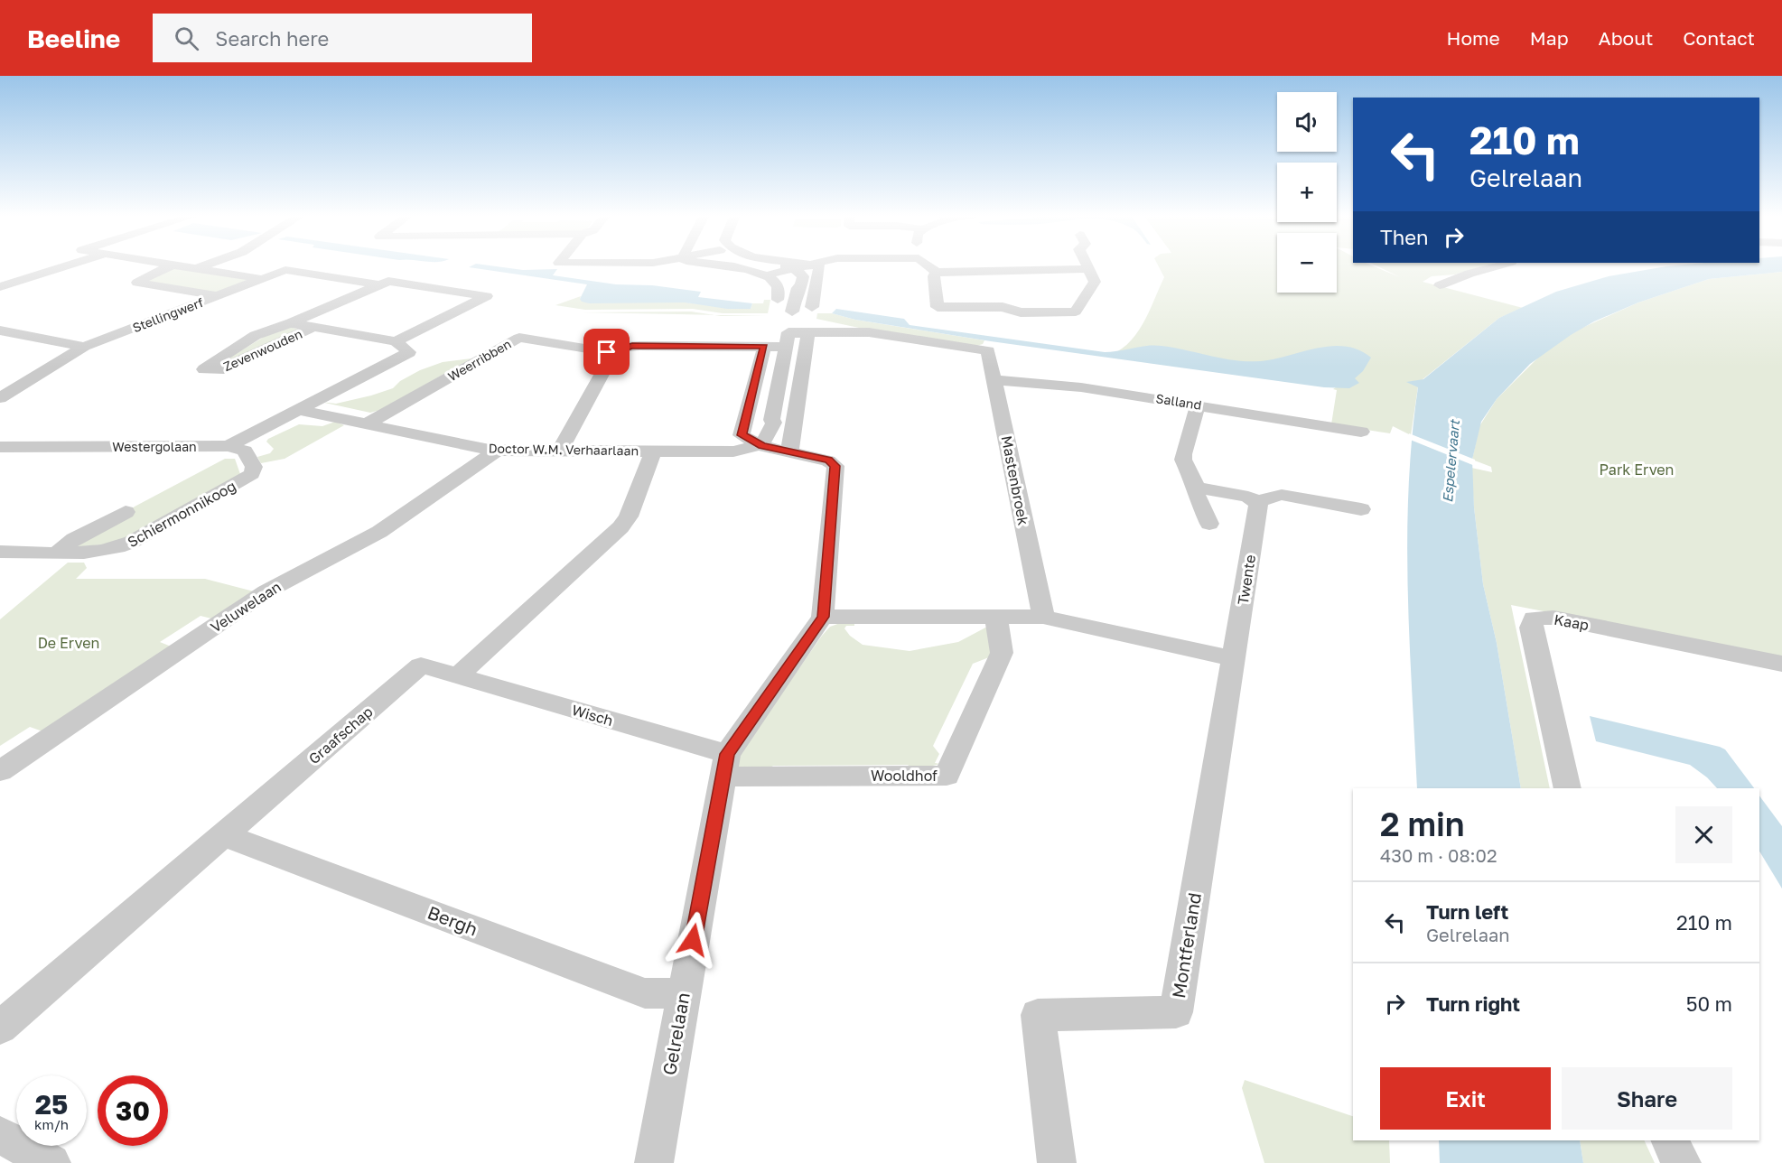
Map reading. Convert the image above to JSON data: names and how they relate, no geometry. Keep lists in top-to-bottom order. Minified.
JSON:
{"streets":{"street":["Stellingwerf","Zevenwouden","Weerribben","Salland","Westergolaan","Doctor W.M. Verhaarlaan","Mastenbroek","Schiermonnikoog","Twente","Veluwelaan","Kaap","Wisch","Graafschap","Wooldhof","Bergh","Montferland","Gelrelaan"]},"crossings":[["Stellingwerf","Zevenwouden"],["Weerribben","Doctor W.M. Verhaarlaan"],["Weerribben","Mastenbroek"],["Salland","Mastenbroek"],["Westergolaan","Doctor W.M. Verhaarlaan"],["Westergolaan","Schiermonnikoog"],["Doctor W.M. Verhaarlaan","Veluwelaan"],["Twente","Montferland"],["Wisch","Graafschap"],["Wisch","Wooldhof"],["Wisch","Gelrelaan"],["Graafschap","Bergh"],["Wooldhof","Gelrelaan"],["Bergh","Gelrelaan"]],"water":["Espelervaart"],"parks":["Park Erven","De Erven"],"page":{"header":"Beeline","search":"Search here","nav":["Home","Map","About","Contact"],"map_buttons":["+","−"],"turn":["210 m","Gelrelaan"],"then":"Then","heading":["2 min","430 m · 08:02"],"list":[{"name":"Turn left","note":"Gelrelaan","value":"210 m"},{"name":"Turn right","value":"50 m"}],"buttons":["Exit","Share"],"speed":"25 km/h","limit":"30"}}
